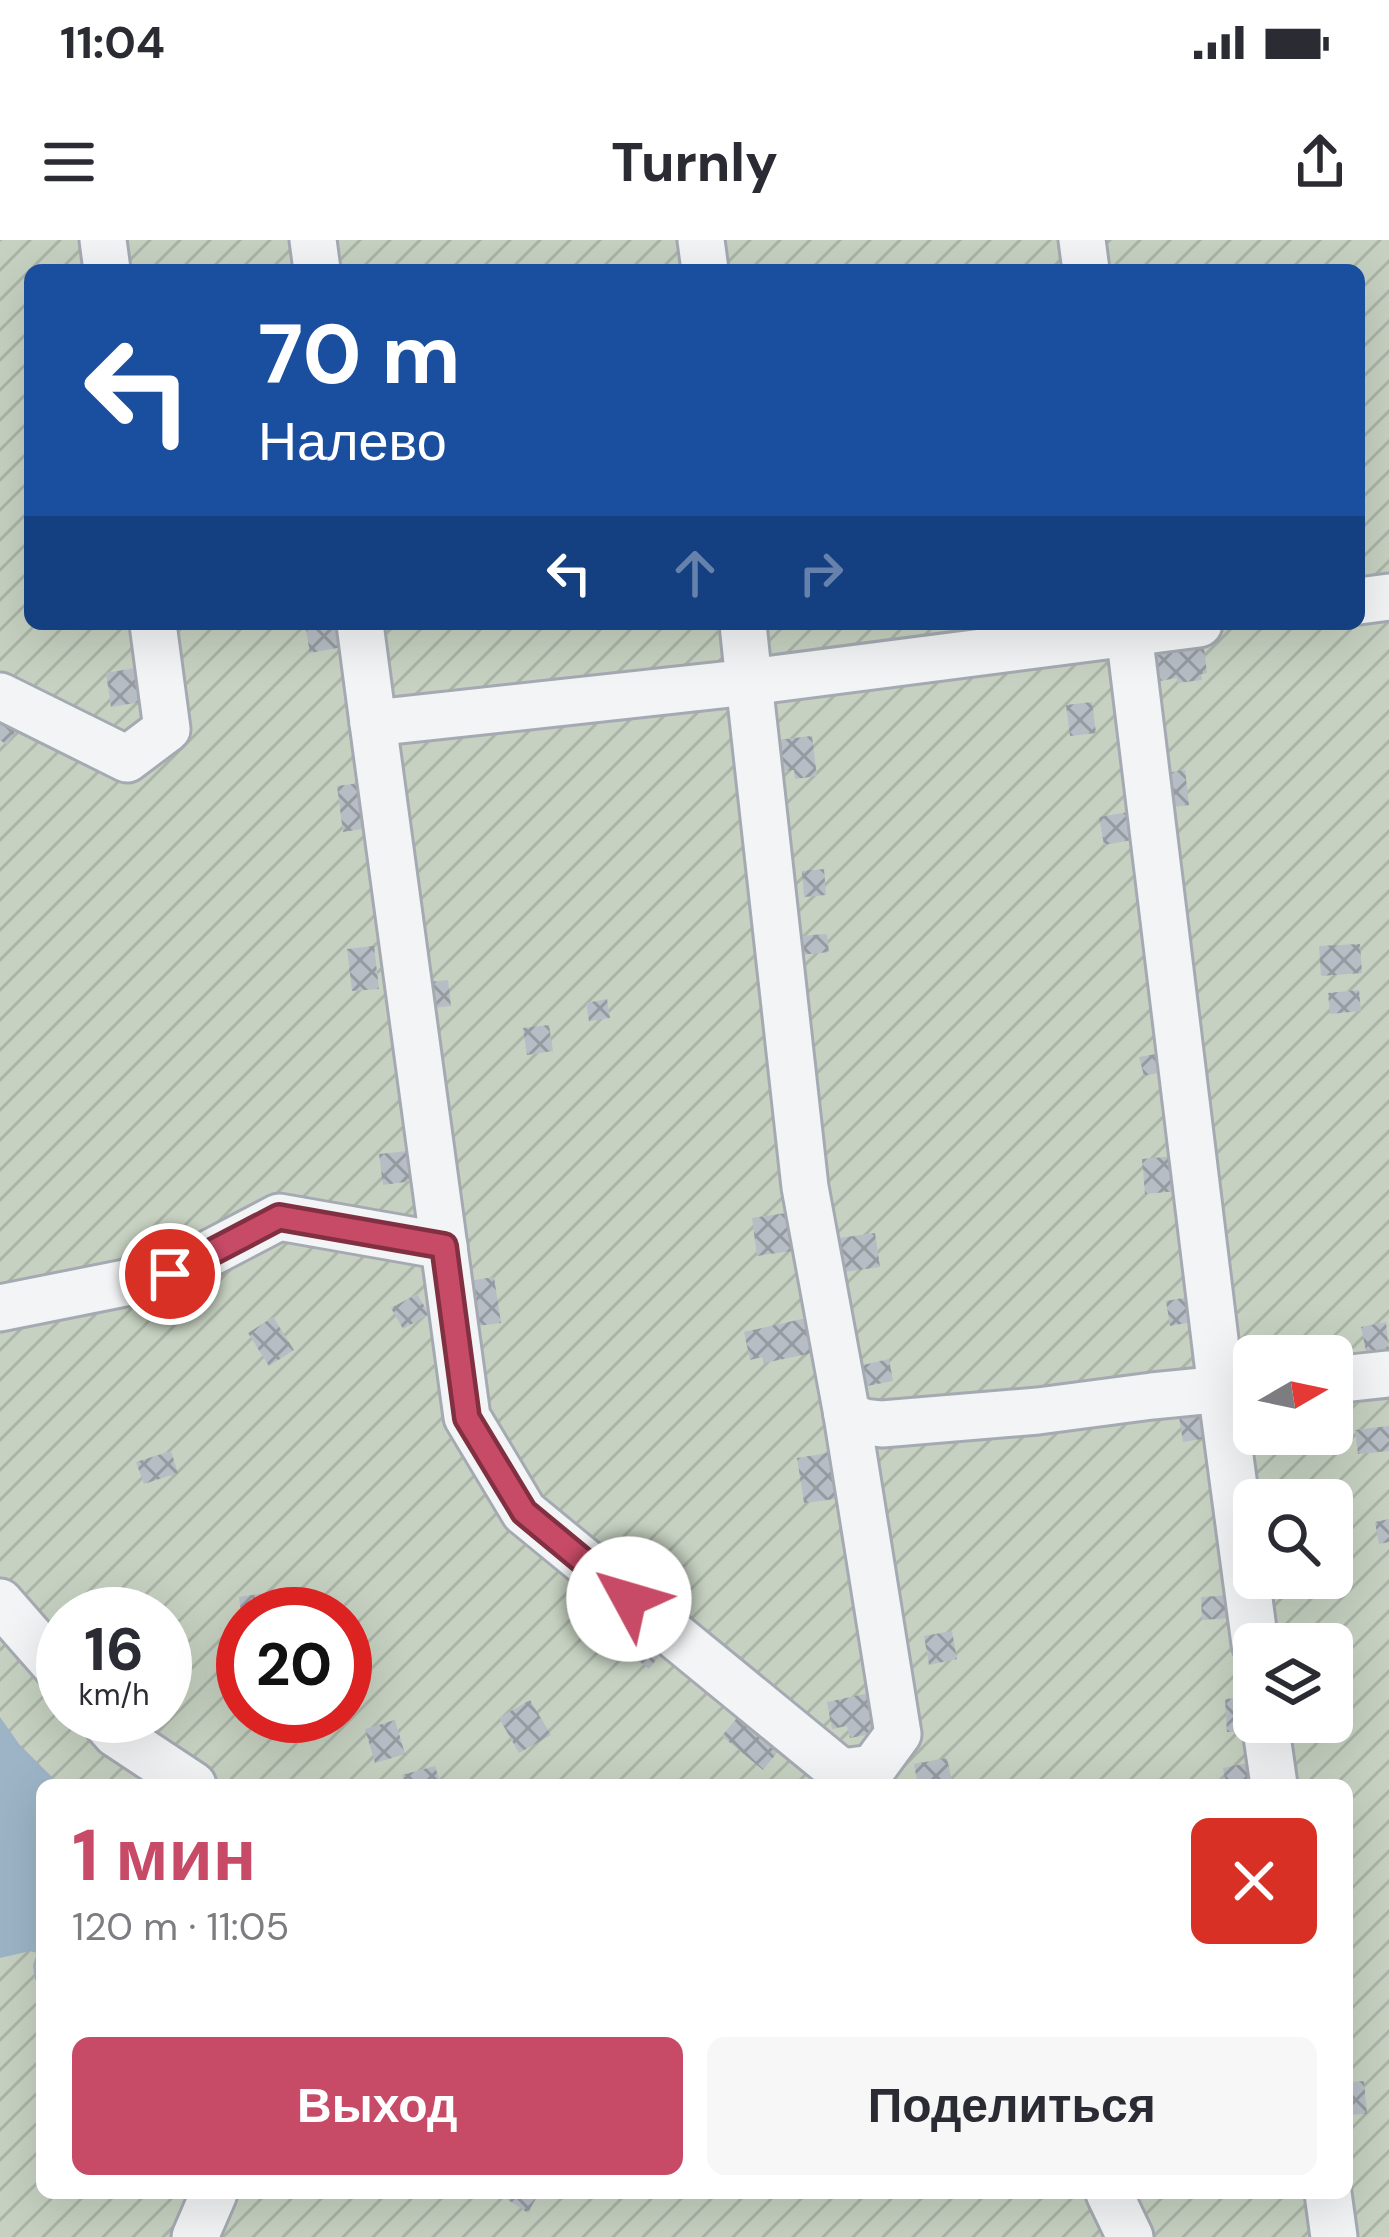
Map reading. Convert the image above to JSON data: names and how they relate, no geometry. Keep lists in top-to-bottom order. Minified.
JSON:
{"north":"right","page":{"status":"11:04","header":"Turnly","turn":["70 m","Налево"],"speed":"16 km/h","limit":"20","heading":["1 мин","120 m · 11:05"],"buttons":["Выход","Поделиться"]}}
